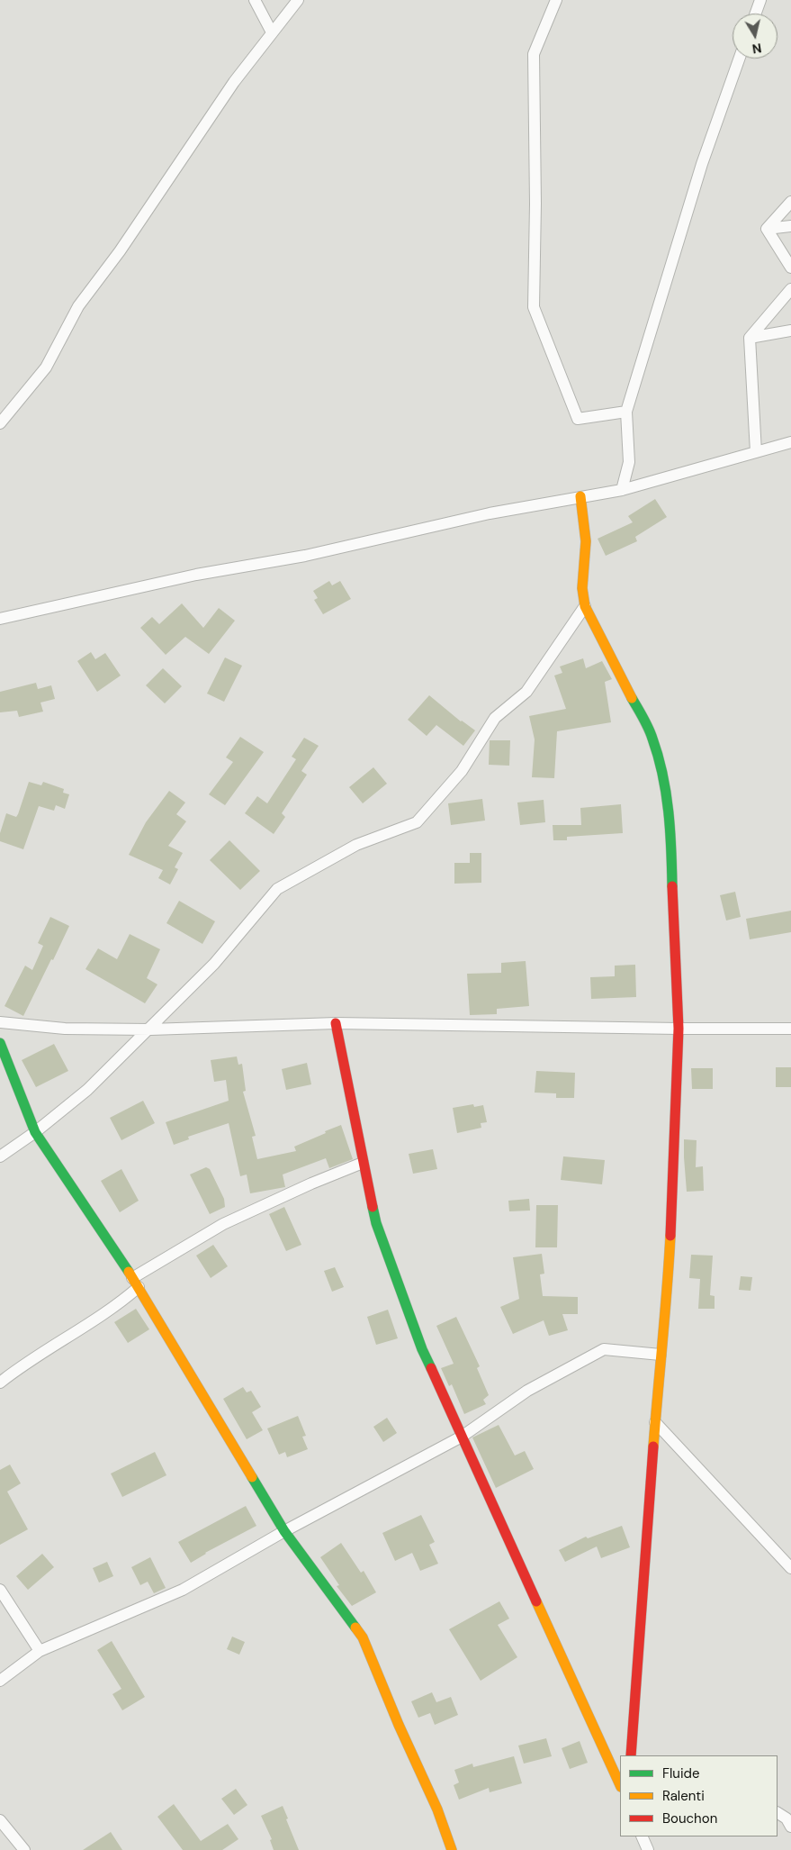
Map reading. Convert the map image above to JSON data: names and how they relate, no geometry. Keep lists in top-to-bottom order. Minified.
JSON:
{"legend":["Fluide","Ralenti","Bouchon"],"north":"bottom"}
